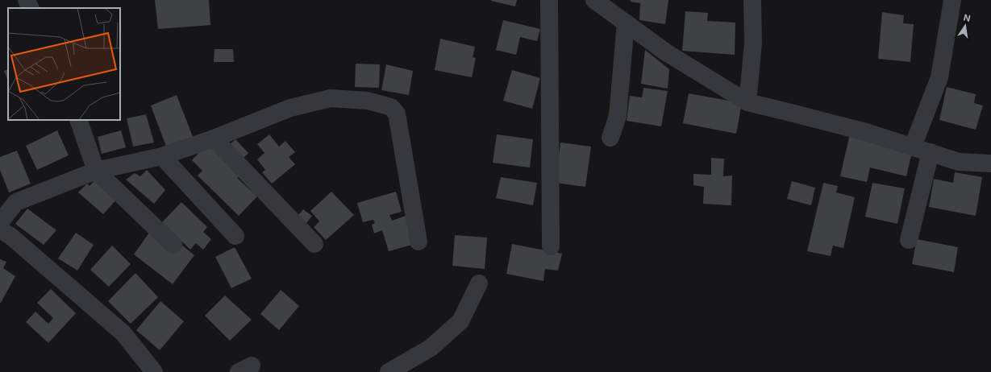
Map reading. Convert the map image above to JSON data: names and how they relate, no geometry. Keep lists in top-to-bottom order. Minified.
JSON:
{"north":"top"}
